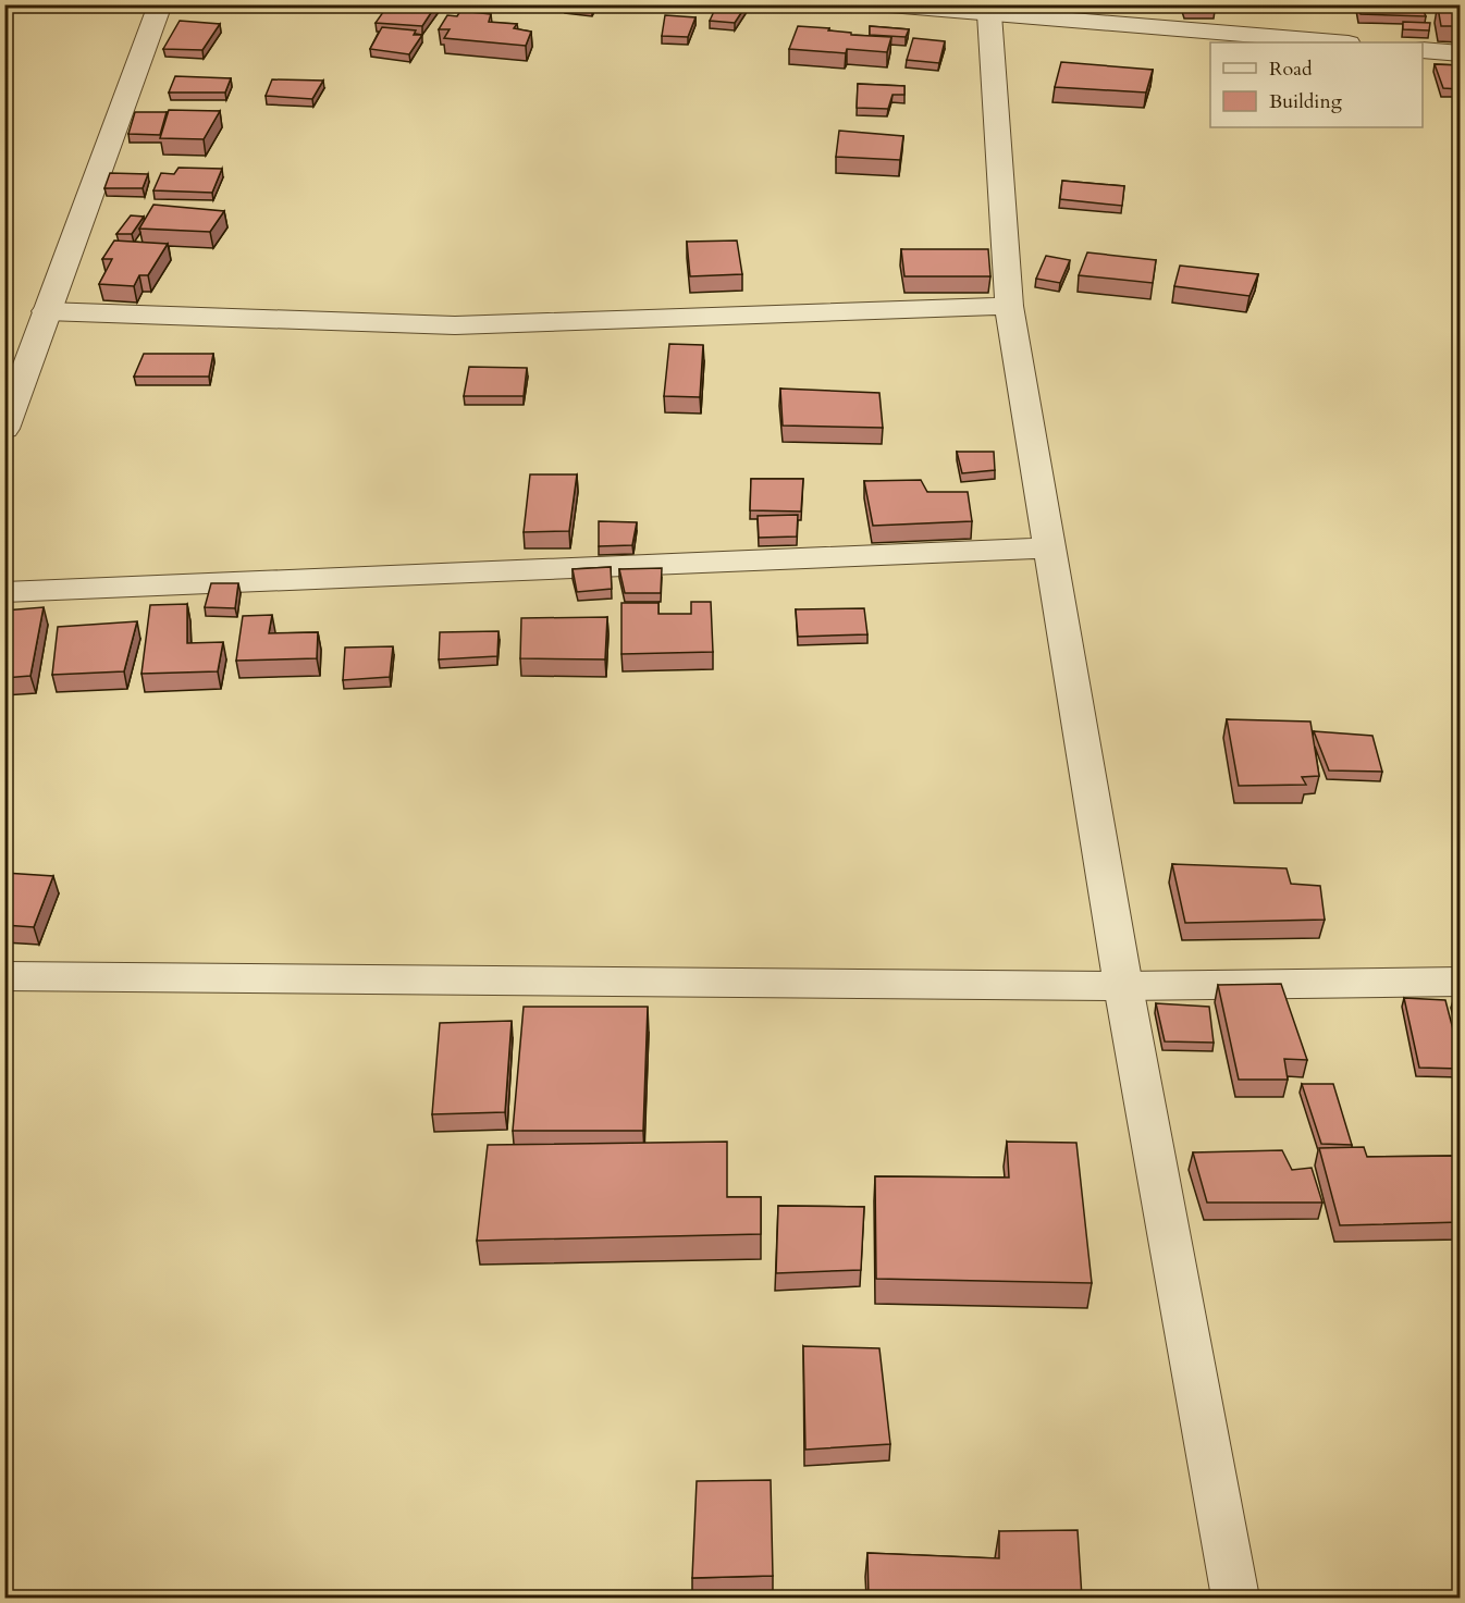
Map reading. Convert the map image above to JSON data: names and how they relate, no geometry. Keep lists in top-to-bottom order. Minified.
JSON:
{"legend":["Road","Building"]}
